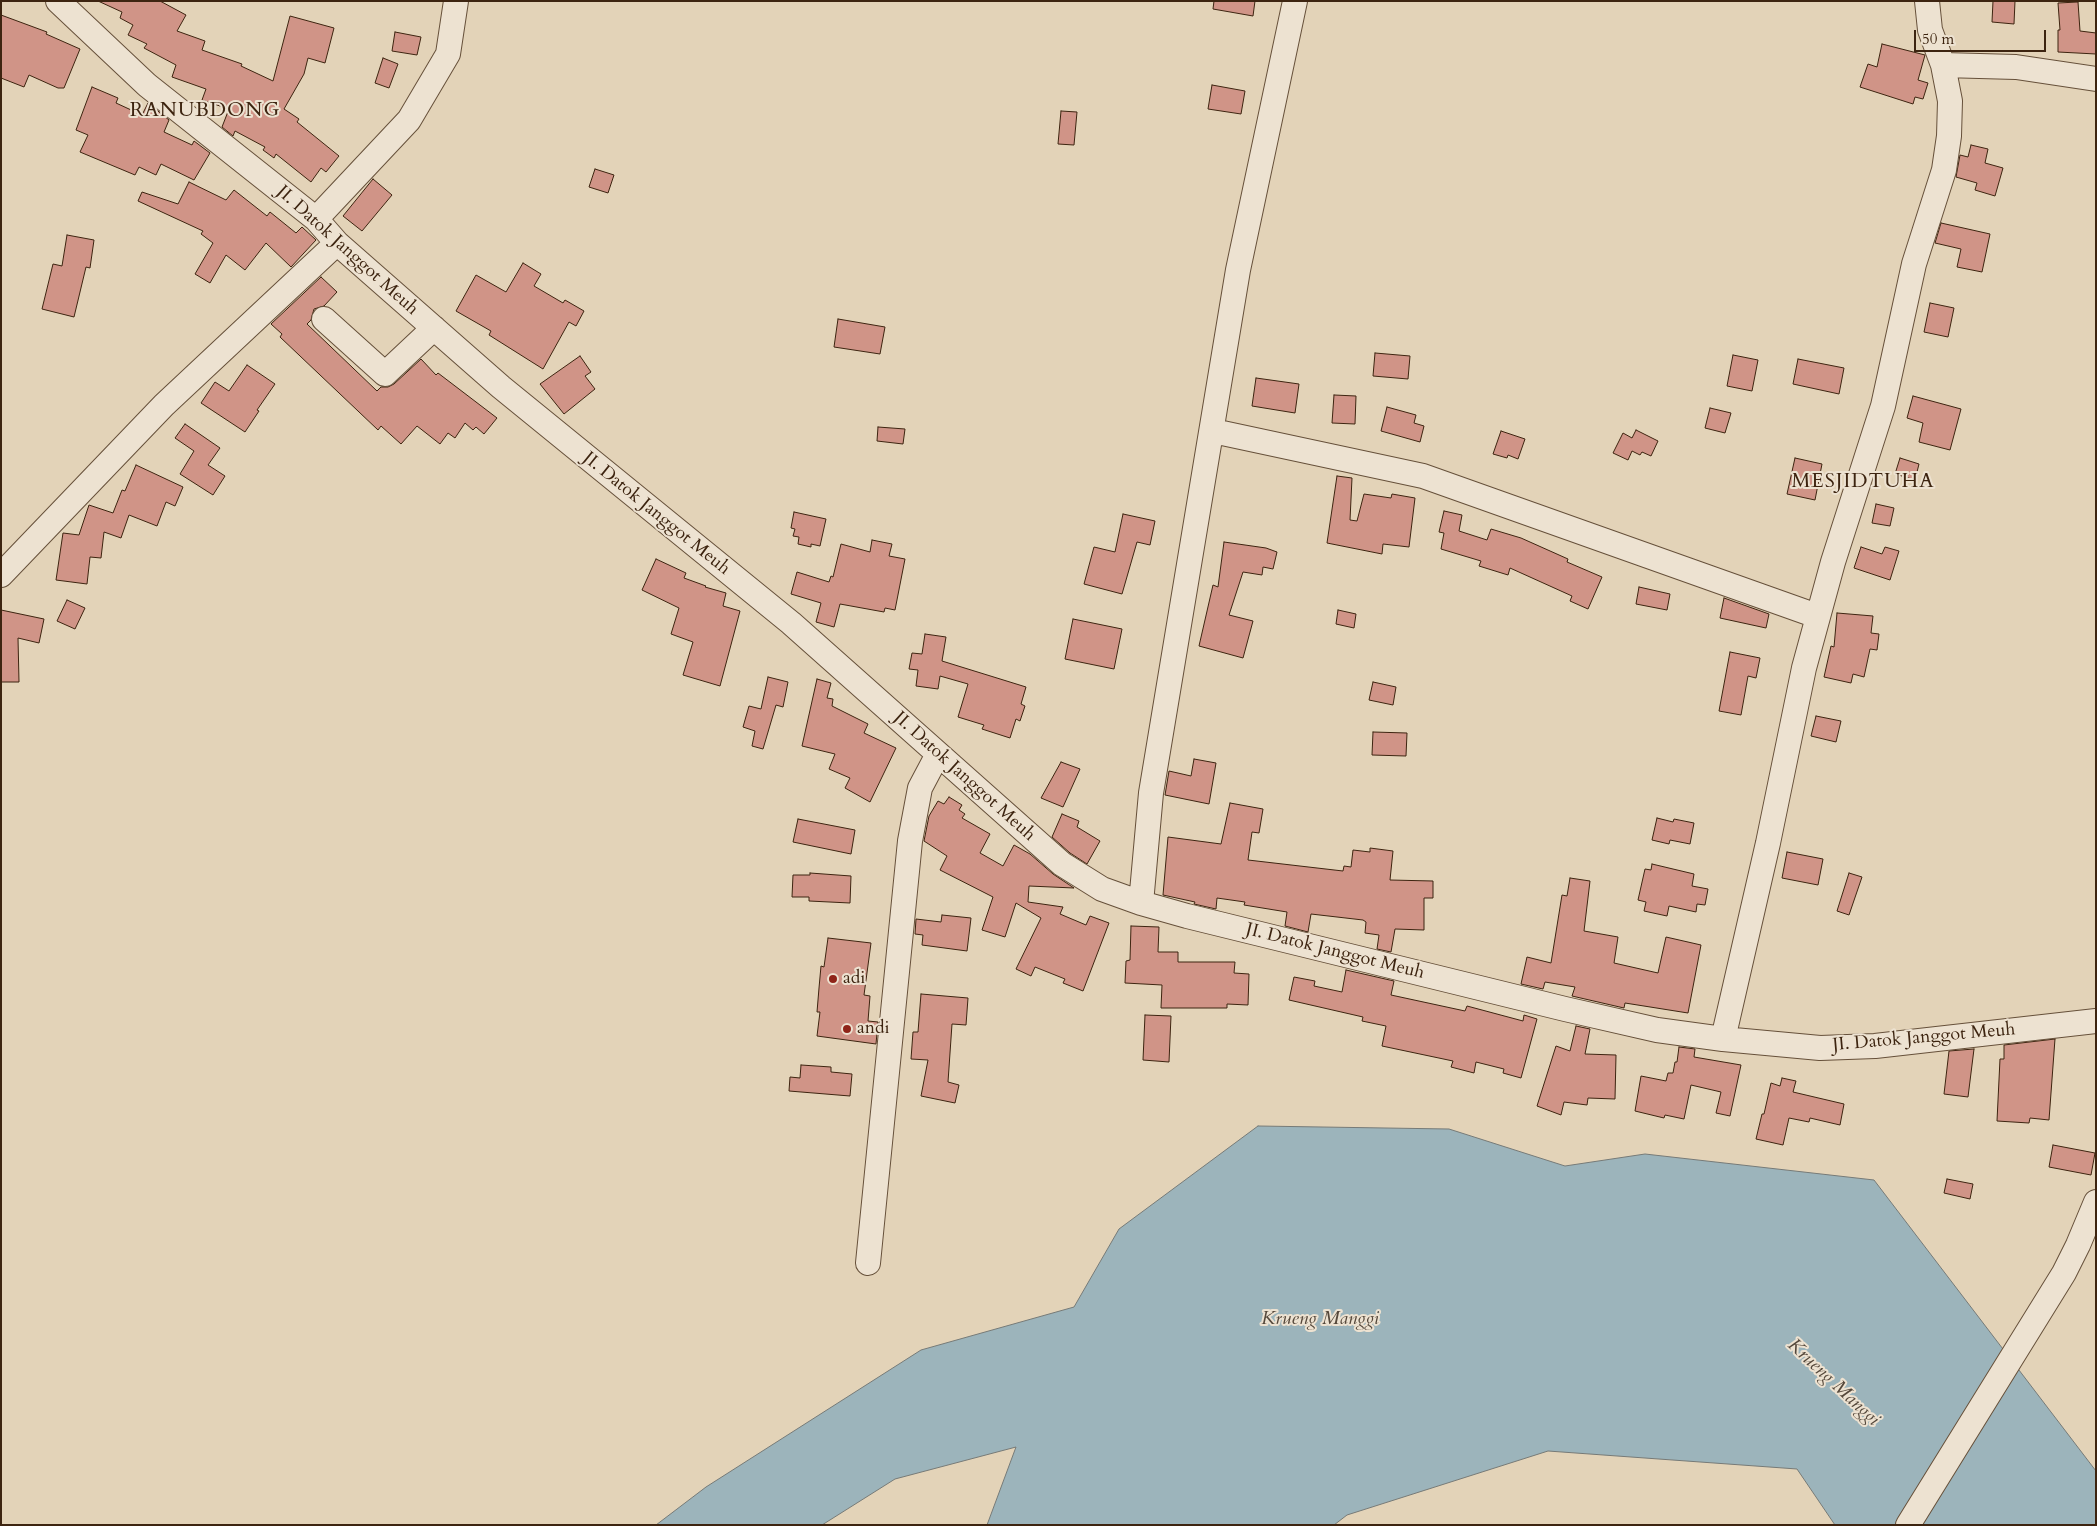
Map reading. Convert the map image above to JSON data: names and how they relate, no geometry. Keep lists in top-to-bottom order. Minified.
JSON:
{"streets":{"street":["JI. Datok Janggot Meuh"]},"districts":["RANUBDONG","MESJIDTUHA"],"water":["Krueng Manggi"],"places":["adi","andi"],"scale_bar":"50 m"}
